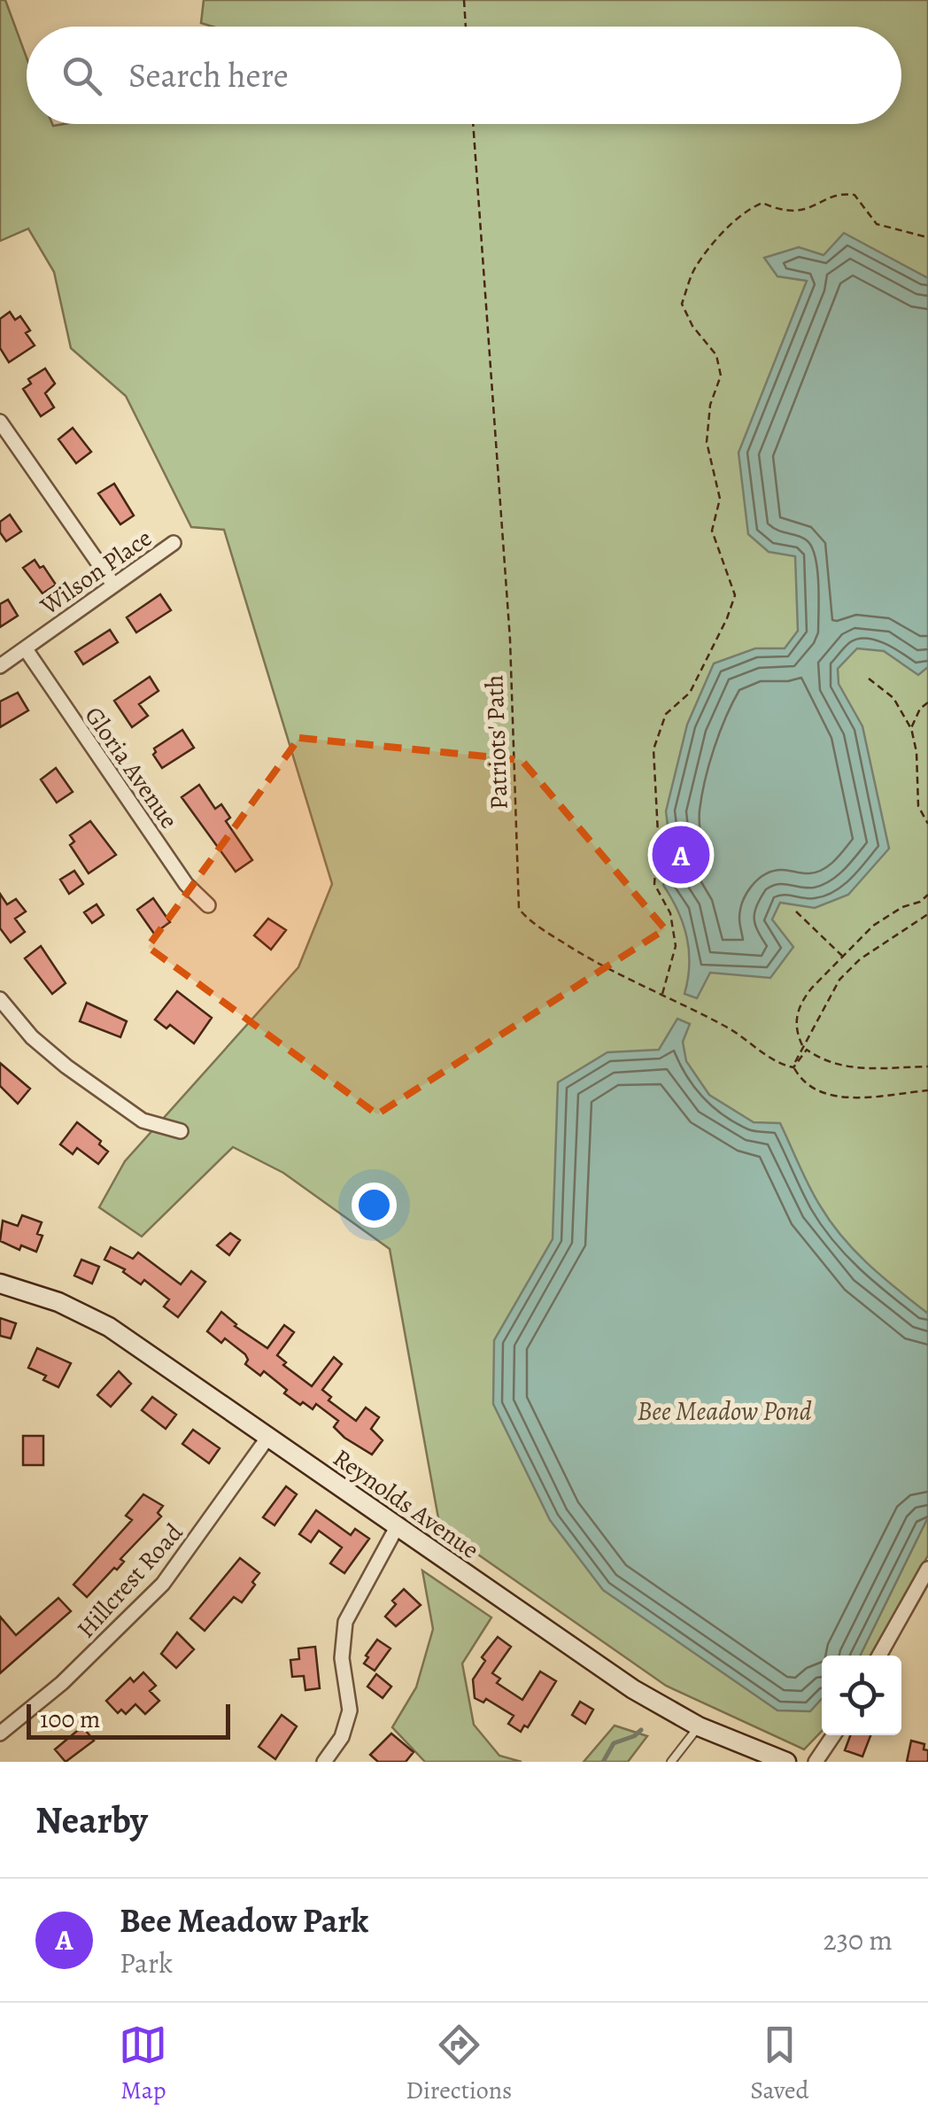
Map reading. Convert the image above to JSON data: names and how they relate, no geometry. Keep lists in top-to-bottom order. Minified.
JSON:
{"streets":{"street":["Wilson Place","Gloria Avenue","Reynolds Avenue","Hillcrest Road"],"path":["Patriots' Path"]},"crossings":[["Wilson Place","Gloria Avenue"],["Reynolds Avenue","Hillcrest Road"]],"water":["Bee Meadow Pond"],"scale_bar":"100 m","page":{"search":"Search here","pins":"A","scale":"100 m","heading":"Nearby","list":[{"mark":"A","name":"Bee Meadow Park","note":"Park","value":"230 m"}],"nav":["Map","Directions","Saved"]}}
